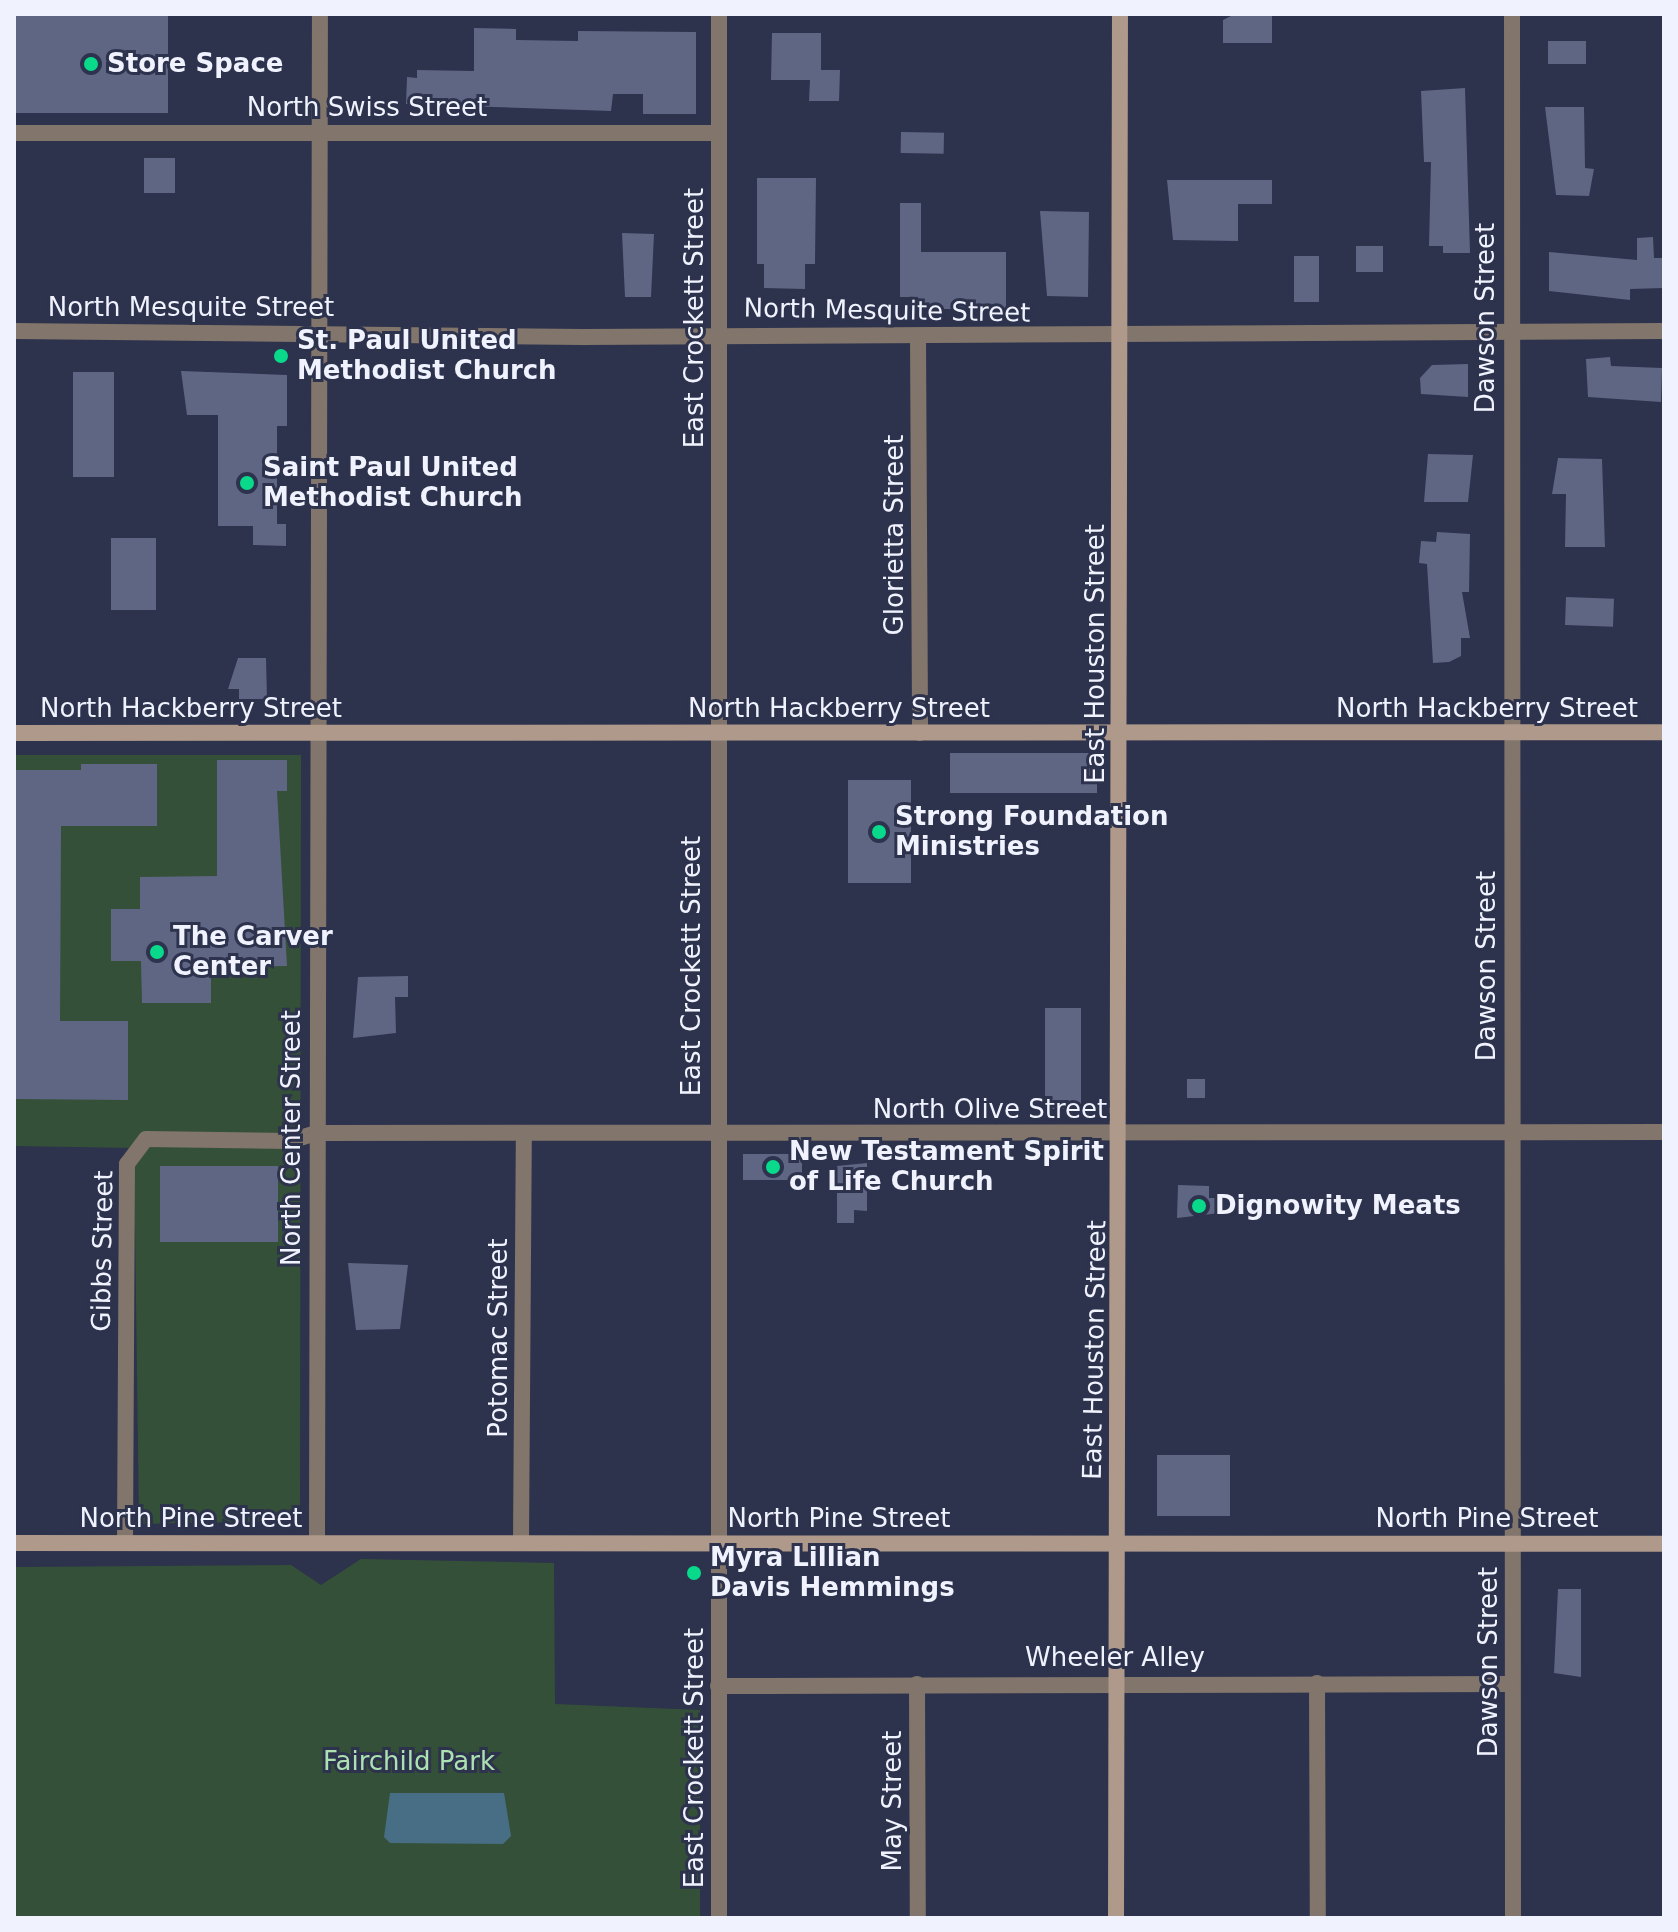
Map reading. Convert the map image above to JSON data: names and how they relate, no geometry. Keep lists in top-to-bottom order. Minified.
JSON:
{"streets":{"main road":["East Houston Street","North Hackberry Street","North Pine Street"],"street":["North Swiss Street","North Mesquite Street","East Crockett Street","Dawson Street","Glorietta Street","North Olive Street","North Center Street","Gibbs Street","Potomac Street","Wheeler Alley","May Street"]},"crossings":[["North Swiss Street","East Crockett Street"],["North Swiss Street","North Center Street"],["North Mesquite Street","East Crockett Street"],["North Mesquite Street","Dawson Street"],["North Mesquite Street","Glorietta Street"],["North Mesquite Street","East Houston Street"],["North Mesquite Street","North Center Street"],["East Crockett Street","North Hackberry Street"],["East Crockett Street","North Olive Street"],["East Crockett Street","North Pine Street"],["East Crockett Street","Wheeler Alley"],["Dawson Street","North Hackberry Street"],["Dawson Street","North Olive Street"],["Dawson Street","North Pine Street"],["Dawson Street","Wheeler Alley"],["Glorietta Street","North Hackberry Street"],["East Houston Street","North Hackberry Street"],["East Houston Street","North Olive Street"],["East Houston Street","North Pine Street"],["East Houston Street","Wheeler Alley"],["North Hackberry Street","North Center Street"],["North Olive Street","North Center Street"],["North Olive Street","Gibbs Street"],["North Olive Street","Potomac Street"],["North Center Street","Gibbs Street"],["North Center Street","North Pine Street"],["Gibbs Street","North Pine Street"],["Potomac Street","North Pine Street"],["Wheeler Alley","May Street"]],"parks":["Fairchild Park"],"places":["Store Space","St. Paul United Methodist Church","Saint Paul United Methodist Church","Strong Foundation Ministries","The Carver Center","New Testament Spirit of Life Church","Dignowity Meats","Myra Lillian Davis Hemmings"]}
